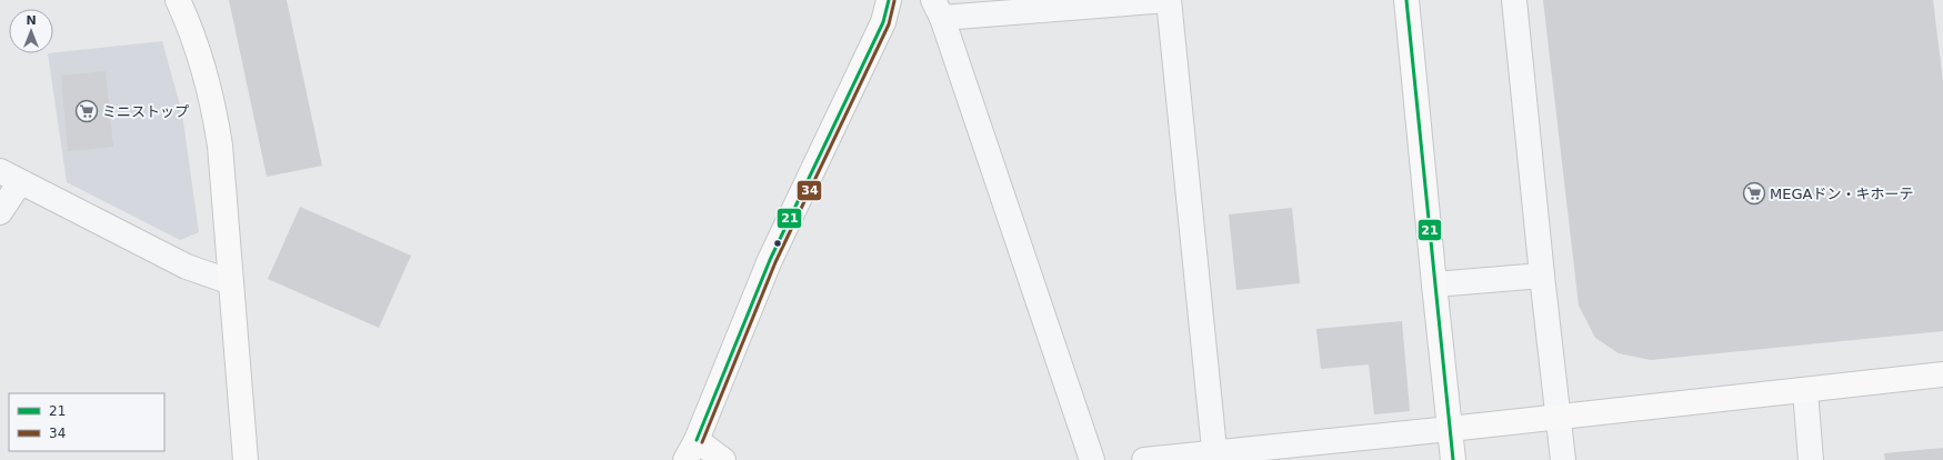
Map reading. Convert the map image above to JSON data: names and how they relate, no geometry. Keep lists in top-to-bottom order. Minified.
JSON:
{"places":{"supermarket":["ミニストップ","MEGAドン・キホーテ"]},"lines":["transit line 21","transit line 34"],"legend":["21","34"],"north":"top"}
